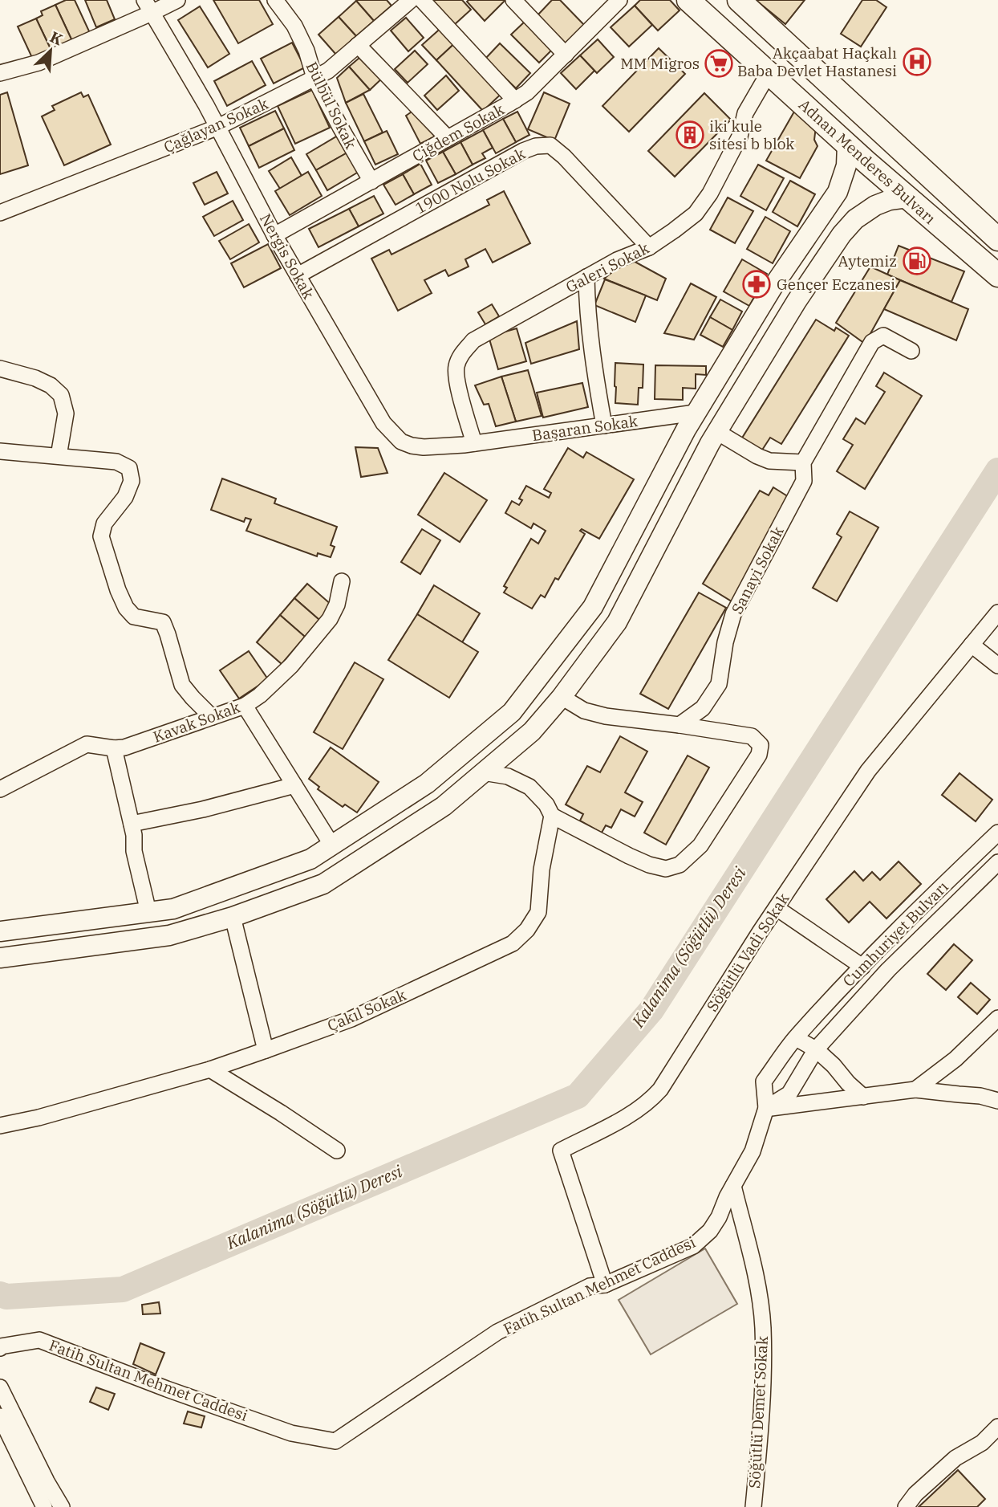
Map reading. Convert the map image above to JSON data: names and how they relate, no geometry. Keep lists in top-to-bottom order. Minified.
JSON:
{"streets":{"highway":["Adnan Menderes Bulvarı"],"street":["Bülbül Sokak","Çağlayan Sokak","Çiğdem Sokak","1900 Nolu Sokak","Nergis Sokak","Galeri Sokak","Başaran Sokak","Sanayi Sokak","Kavak Sokak","Cumhuriyet Bulvarı","Söğütlü Vadi Sokak","Çakıl Sokak","Fatih Sultan Mehmet Caddesi","Söğütlü Demet Sokak"]},"crossings":[["Bülbül Sokak","Çağlayan Sokak"],["Bülbül Sokak","Çiğdem Sokak"],["Çağlayan Sokak","Nergis Sokak"],["Çiğdem Sokak","Nergis Sokak"],["Adnan Menderes Bulvarı","Galeri Sokak"],["1900 Nolu Sokak","Nergis Sokak"],["1900 Nolu Sokak","Galeri Sokak"],["Nergis Sokak","Galeri Sokak"],["Nergis Sokak","Başaran Sokak"],["Galeri Sokak","Başaran Sokak"],["Cumhuriyet Bulvarı","Fatih Sultan Mehmet Caddesi"],["Söğütlü Vadi Sokak","Fatih Sultan Mehmet Caddesi"],["Fatih Sultan Mehmet Caddesi","Söğütlü Demet Sokak"]],"water":["Kalanima (Söğütlü) Deresi"],"places":{"hospital":["Akçaabat Haçkalı Baba Devlet Hastanesi"],"supermarket":["MM Migros"],"building":["iki kule sitesi b blok"],"fuel station":["Aytemiz"],"pharmacy":["Gençer Eczanesi"]},"north":"top right"}
